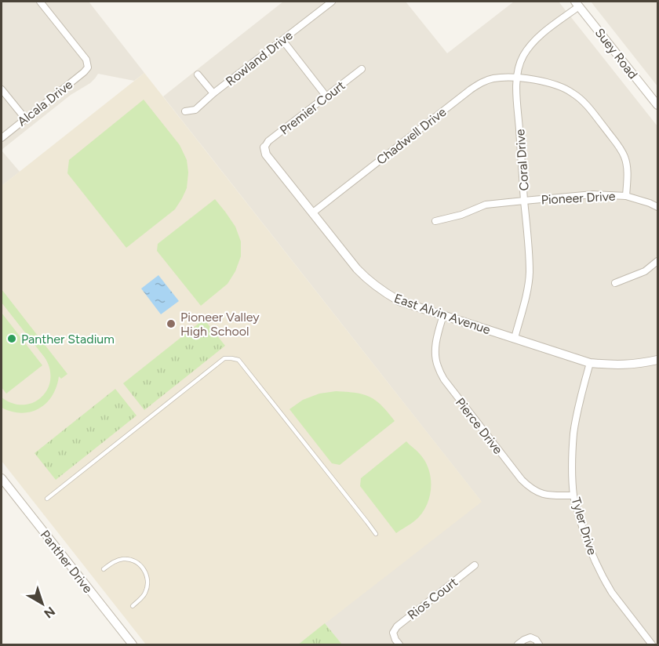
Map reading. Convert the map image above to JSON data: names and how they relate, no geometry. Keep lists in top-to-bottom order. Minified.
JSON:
{"streets":{"street":["Suey Road","Rowland Drive","Alcala Drive","Premier Court","Chadwell Drive","Coral Drive","Pioneer Drive","East Alvin Avenue","Pierce Drive","Tyler Drive","Panther Drive","Rios Court"]},"crossings":[["Suey Road","Coral Drive"],["Premier Court","East Alvin Avenue"],["Chadwell Drive","Coral Drive"],["Chadwell Drive","Pioneer Drive"],["Chadwell Drive","East Alvin Avenue"],["Coral Drive","Pioneer Drive"],["Coral Drive","East Alvin Avenue"],["East Alvin Avenue","Pierce Drive"],["East Alvin Avenue","Tyler Drive"],["Pierce Drive","Tyler Drive"]],"places":["Pioneer Valley High School","Panther Stadium"],"north":"bottom right"}
